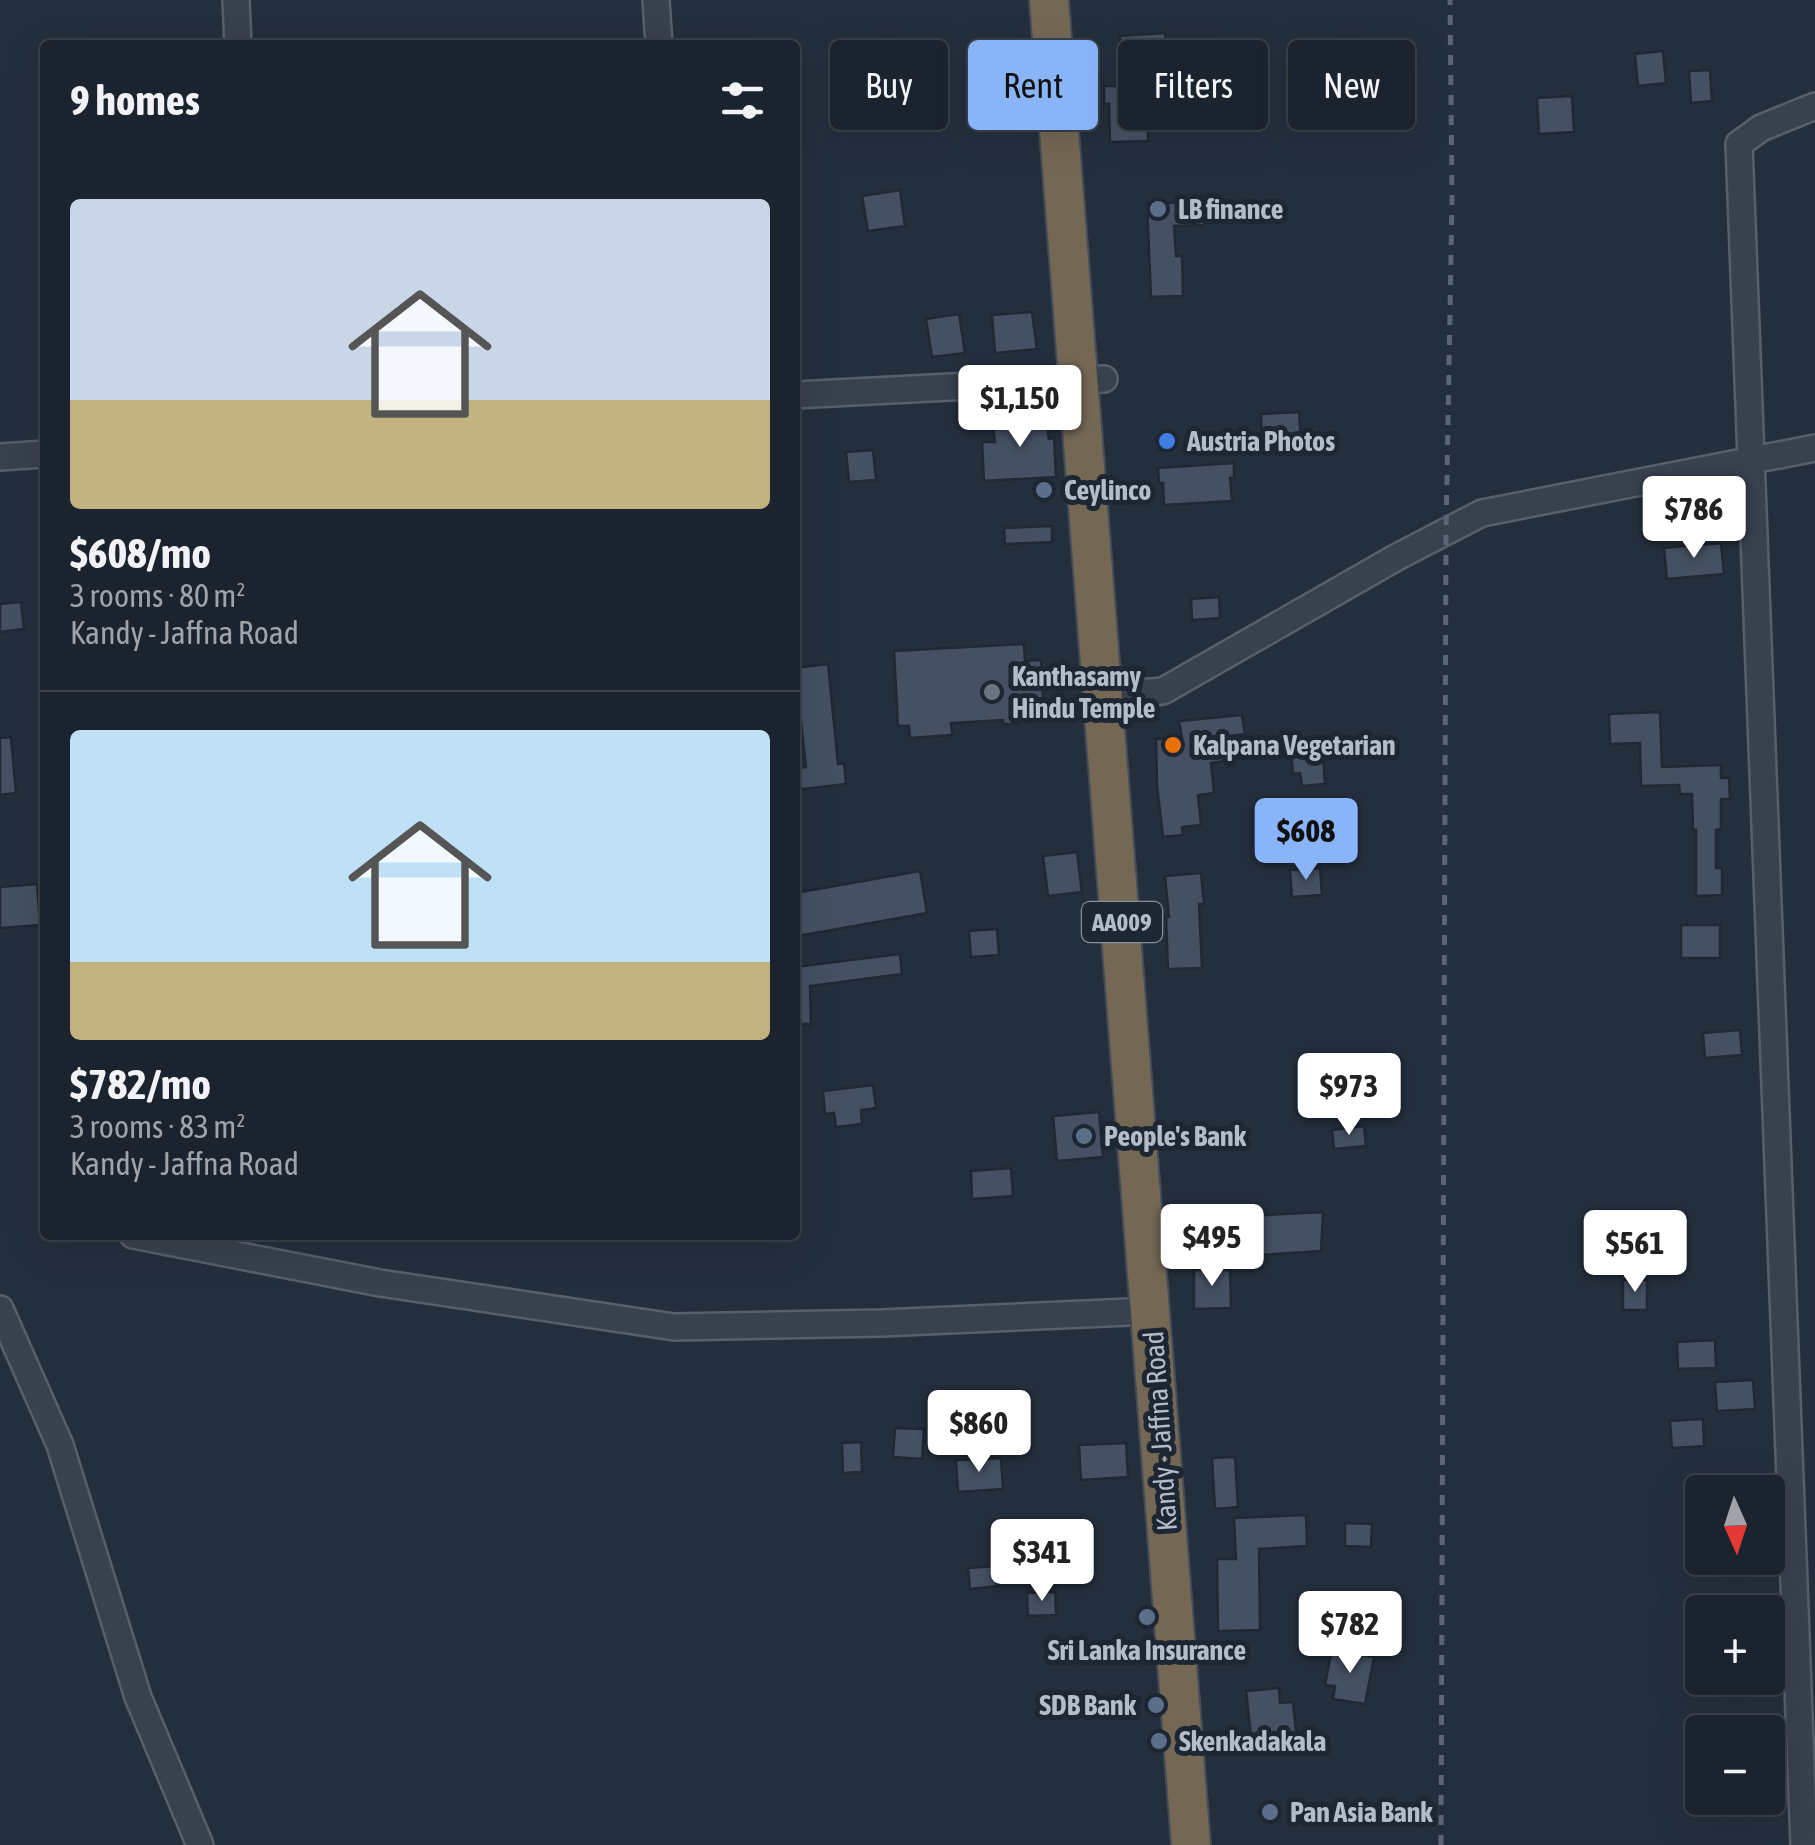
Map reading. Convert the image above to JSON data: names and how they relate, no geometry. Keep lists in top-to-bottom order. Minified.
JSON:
{"streets":{"highway":["AA009","Kandy - Jaffna Road"]},"places":["LB finance","Austria Photos","Ceylinco","Kanthasamy Hindu Temple","Kalpana Vegetarian","People's Bank","Sri Lanka Insurance","SDB Bank","Skenkadakala","Pan Asia Bank"],"north":"bottom","page":{"chip":["Buy","Rent","Filters","New"],"heading":"9 homes","list":[{"name":"$608/mo","note":"3 rooms · 80 m² · Kandy - Jaffna Road"},{"name":"$782/mo","note":"3 rooms · 83 m² · Kandy - Jaffna Road"}],"price":["$1,150","$786","$608","$973","$495","$561","$860","$341","$782"],"map_buttons":["+","−"]}}
